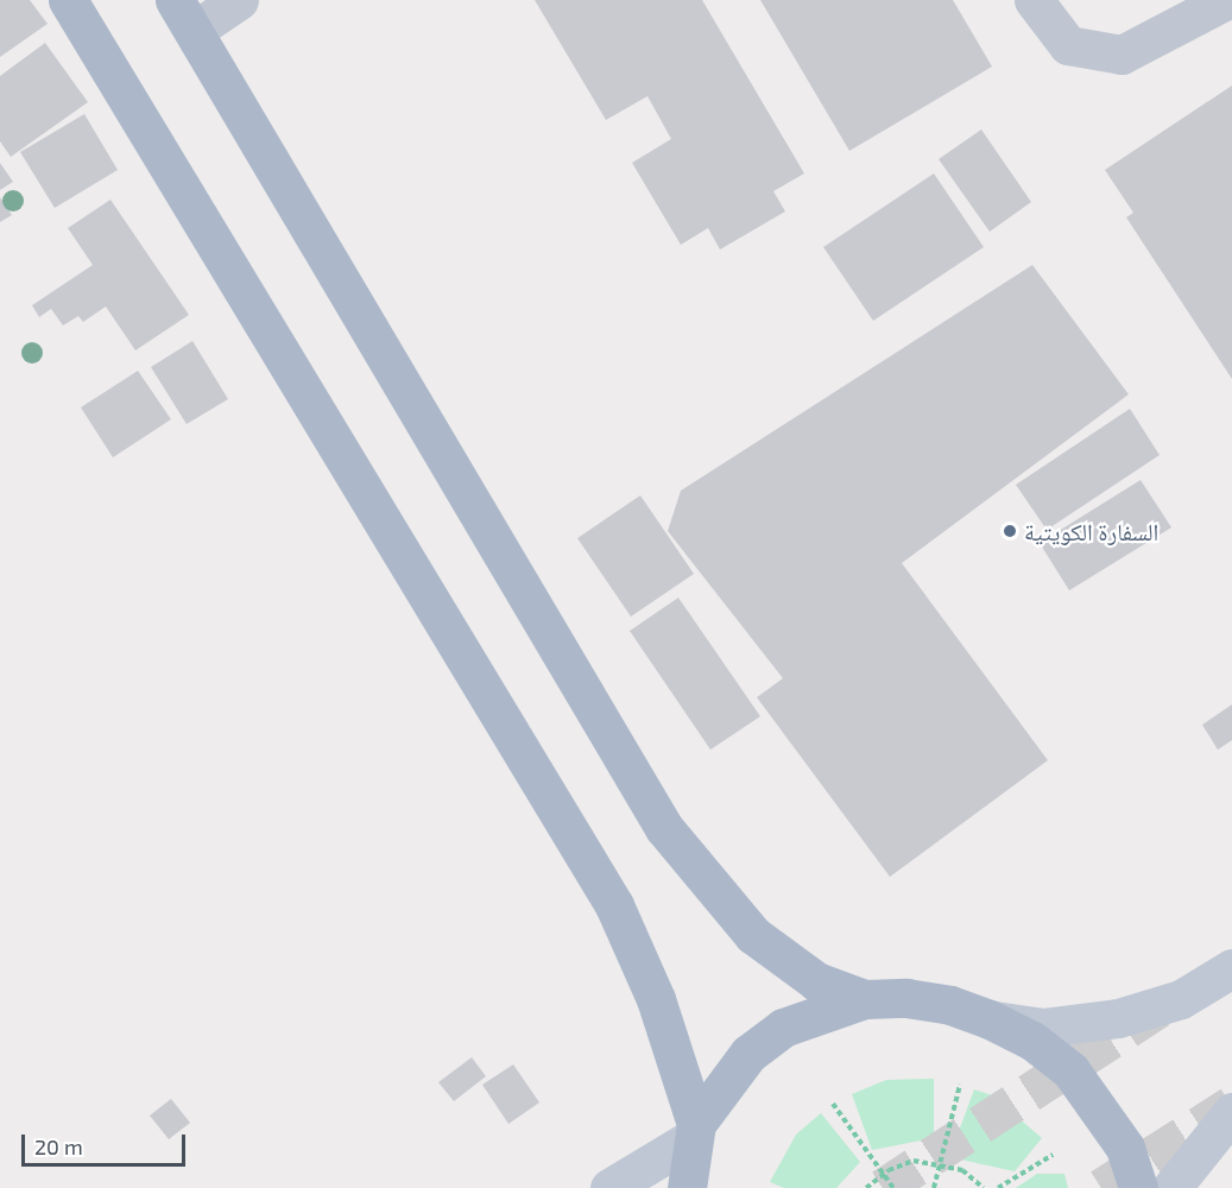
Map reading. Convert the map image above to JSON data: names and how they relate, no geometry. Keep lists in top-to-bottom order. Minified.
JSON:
{"places":["السفارة الكويتية"],"scale_bar":"20 m"}
